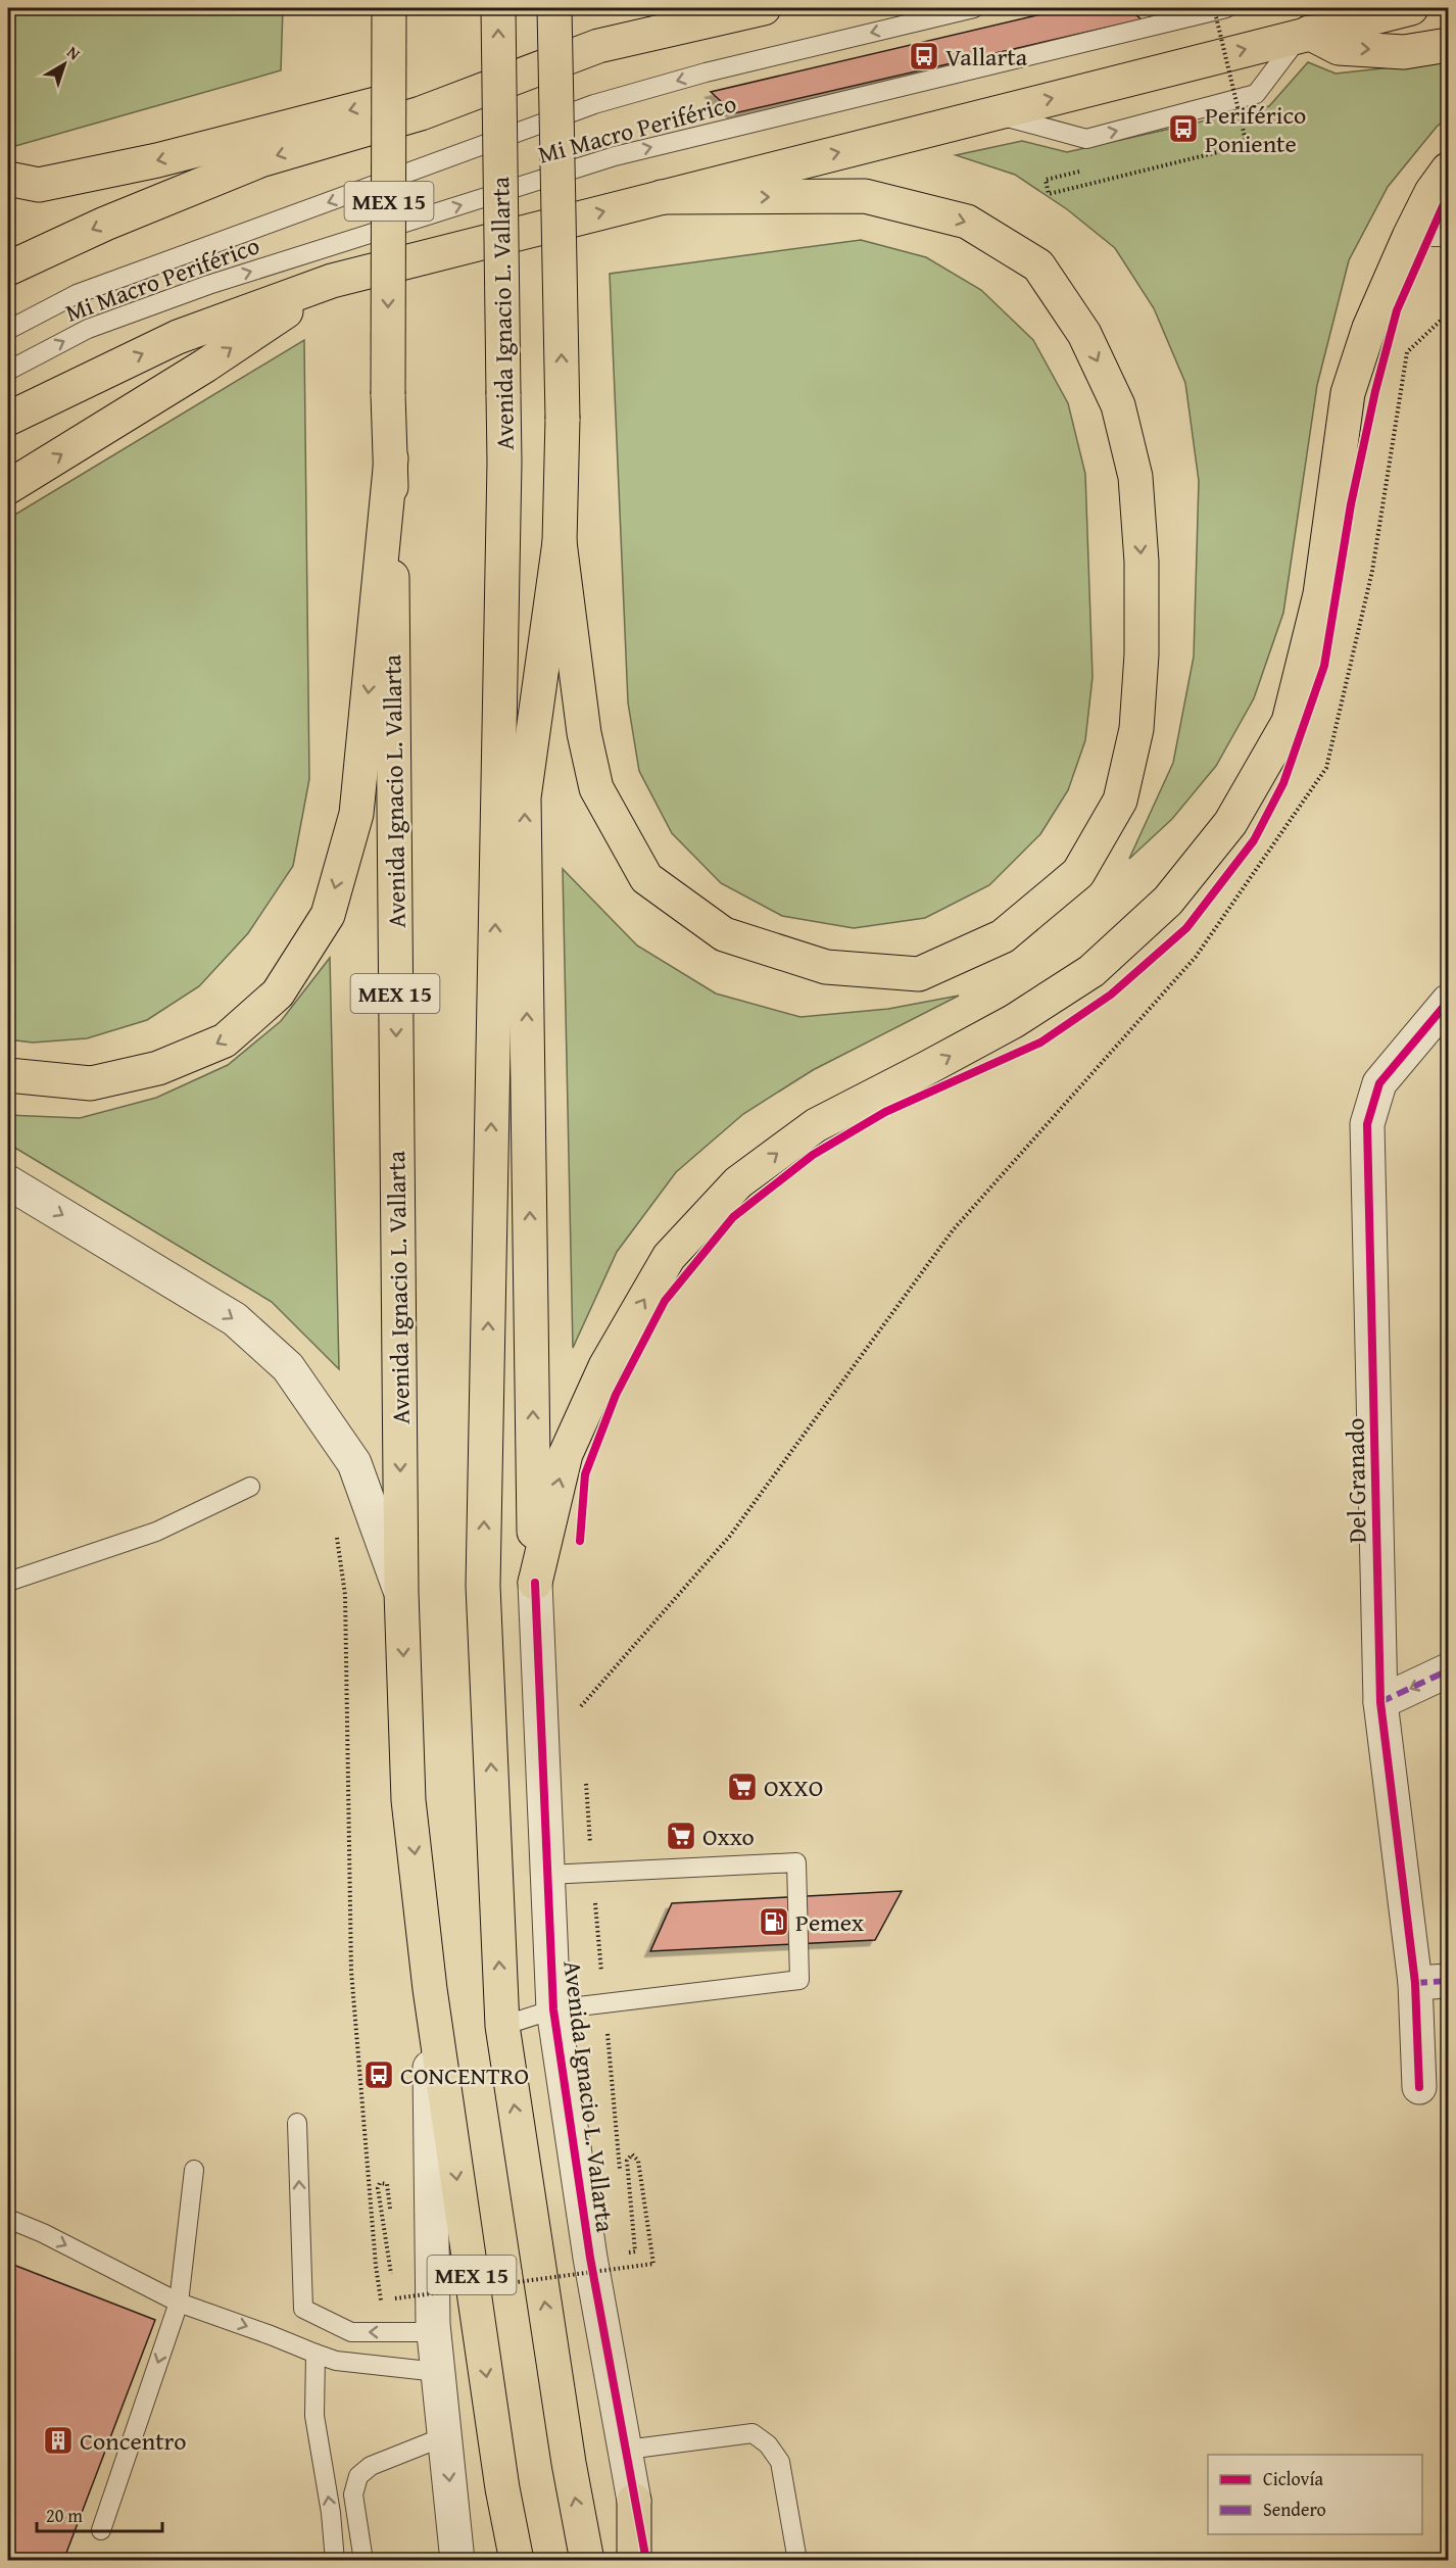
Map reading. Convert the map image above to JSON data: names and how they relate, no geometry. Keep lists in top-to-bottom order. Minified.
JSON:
{"streets":{"highway":["MEX 15","Avenida Ignacio L. Vallarta"],"street":["Del Granado"],"lane":["Mi Macro Periférico"]},"places":{"bus stop":["Vallarta","Periférico Poniente","CONCENTRO"],"supermarket":["OXXO","Oxxo"],"fuel station":["Pemex"],"building":["Concentro"]},"legend":["Ciclovía","Sendero"],"scale_bar":"20 m","north":"top right"}
